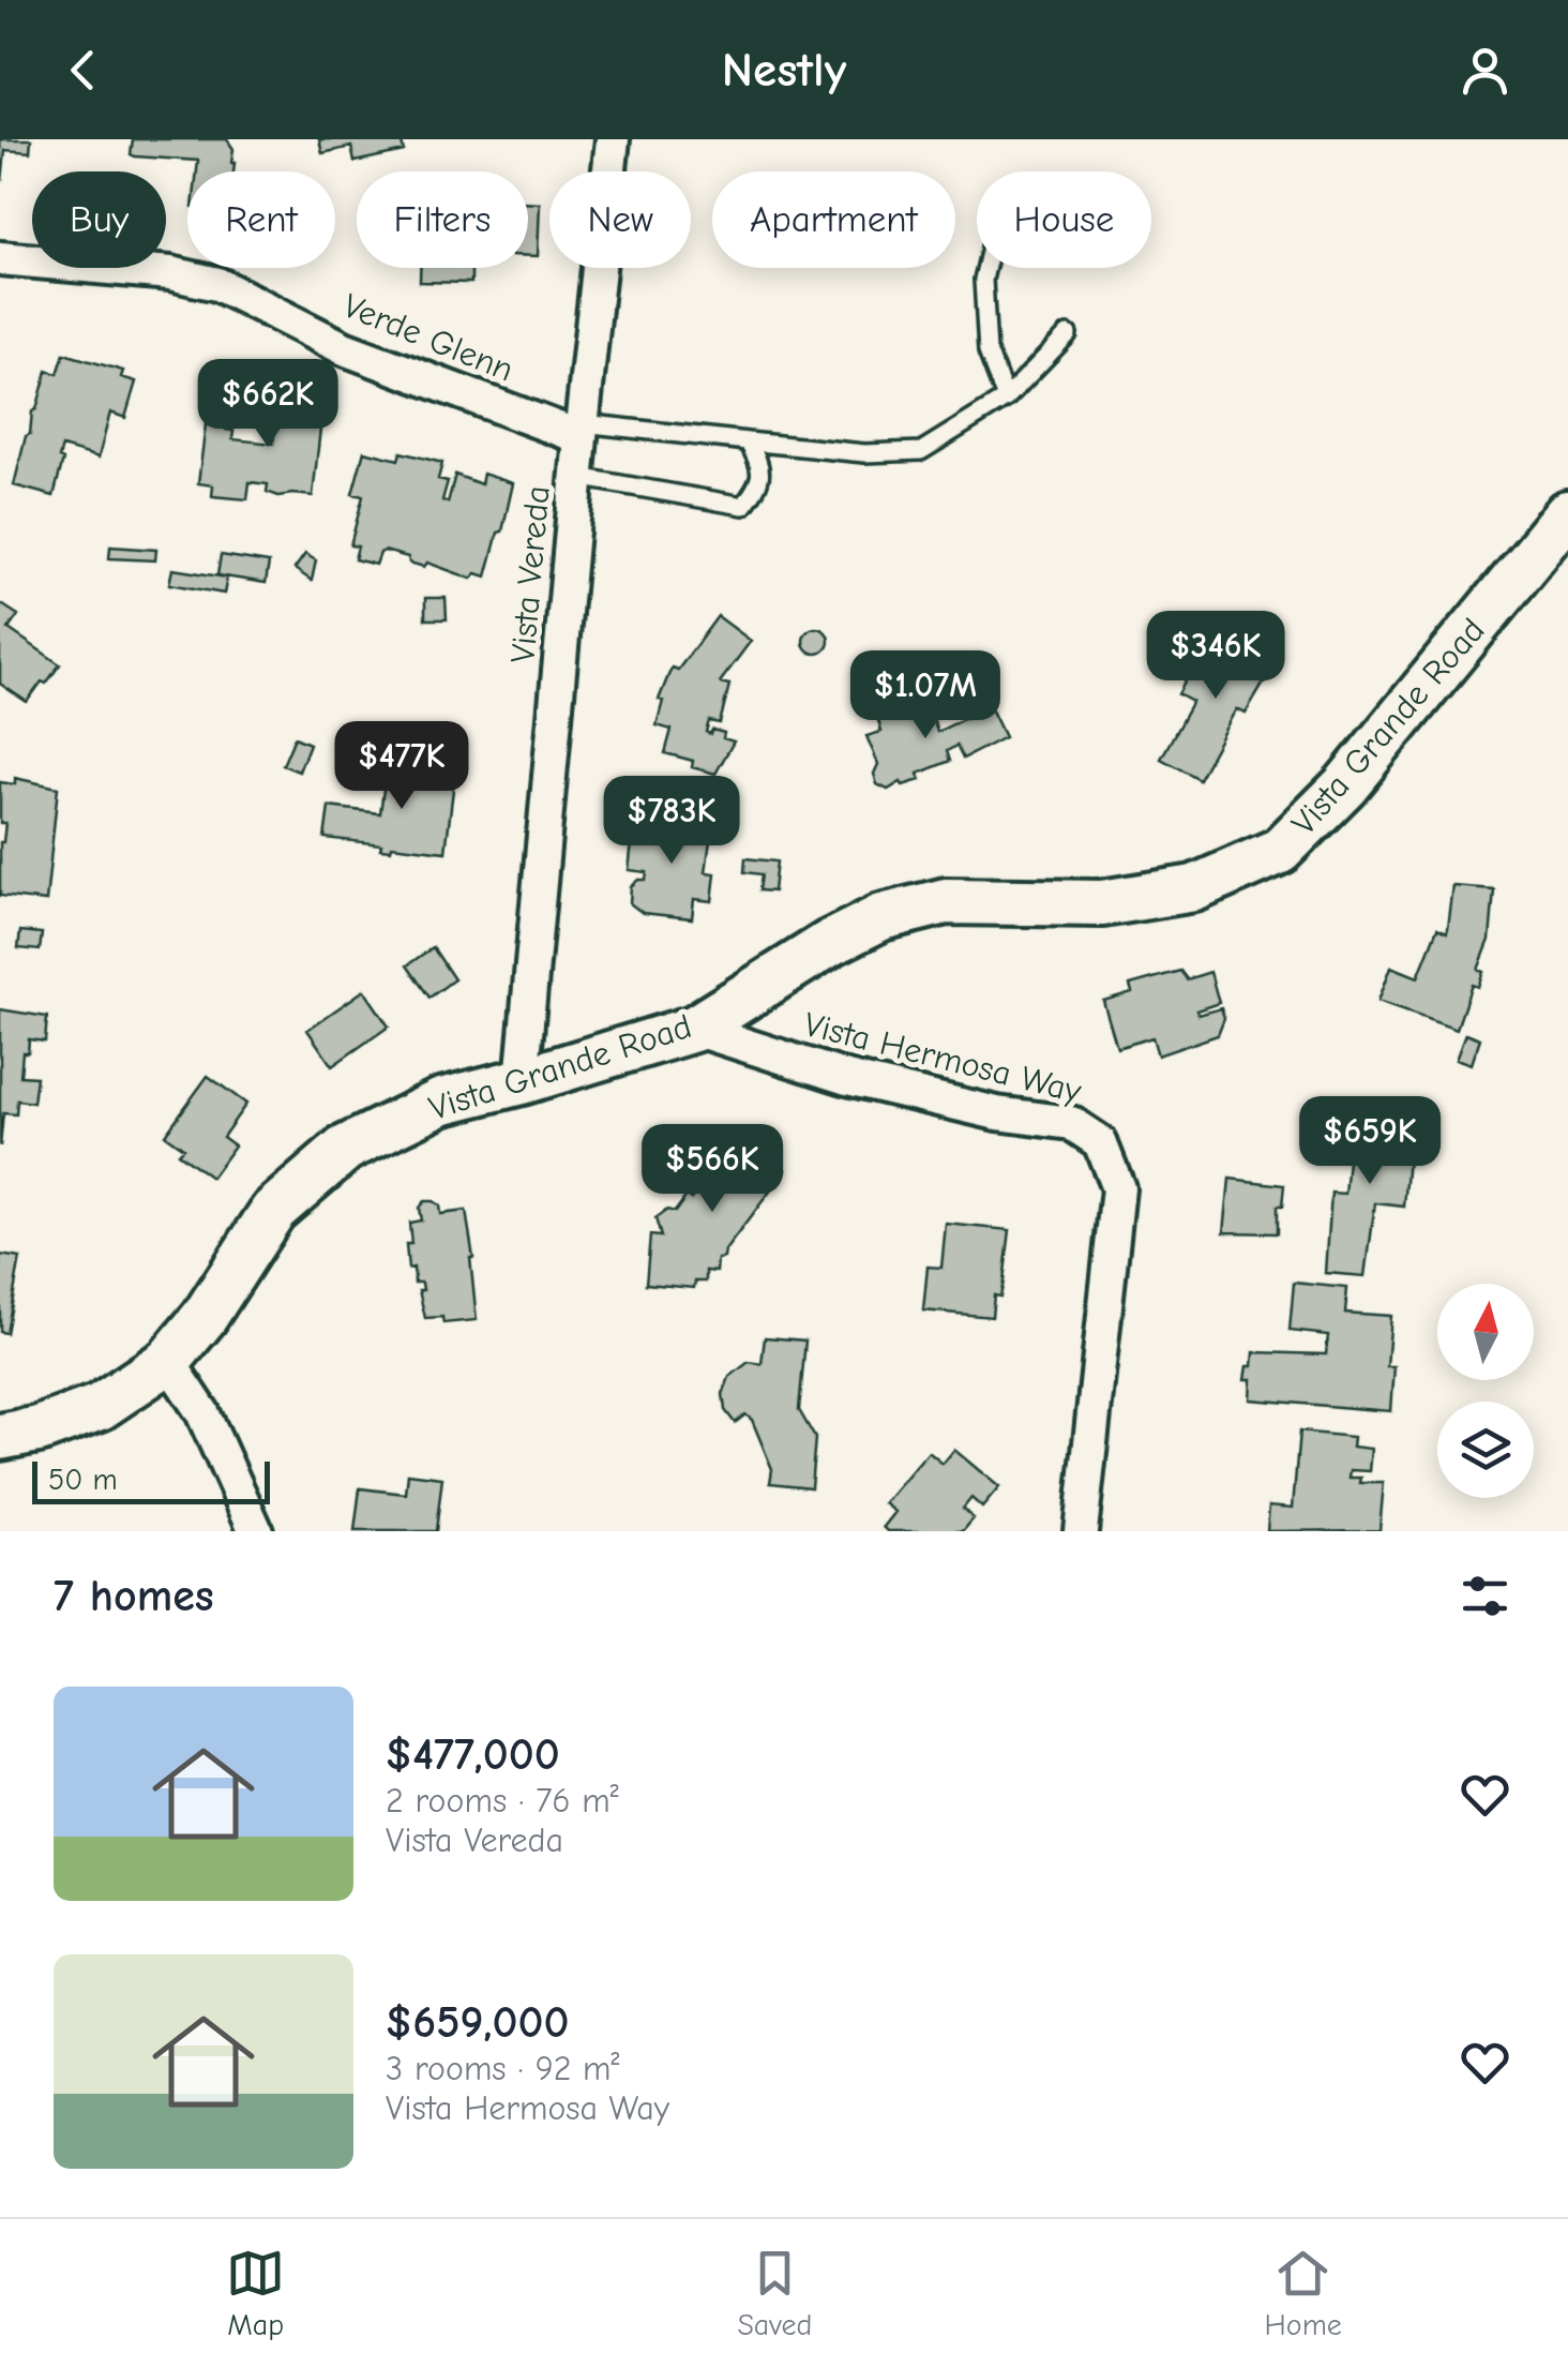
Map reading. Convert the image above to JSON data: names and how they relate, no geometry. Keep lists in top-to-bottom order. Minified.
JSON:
{"streets":{"street":["Verde Glenn","Vista Vereda","Vista Grande Road","Vista Hermosa Way"]},"crossings":[["Verde Glenn","Vista Vereda"],["Vista Vereda","Vista Grande Road"],["Vista Grande Road","Vista Hermosa Way"]],"scale_bar":"50 m","north":"top","page":{"header":"Nestly","chip":["Buy","Rent","Filters","New","Apartment","House"],"price":["$662K","$346K","$1.07M","$477K","$783K","$659K","$566K"],"scale":"50 m","heading":"7 homes","list":[{"name":"$477,000","note":"2 rooms · 76 m² · Vista Vereda"},{"name":"$659,000","note":"3 rooms · 92 m² · Vista Hermosa Way"}],"tabs":["Map","Saved","Home"]}}
